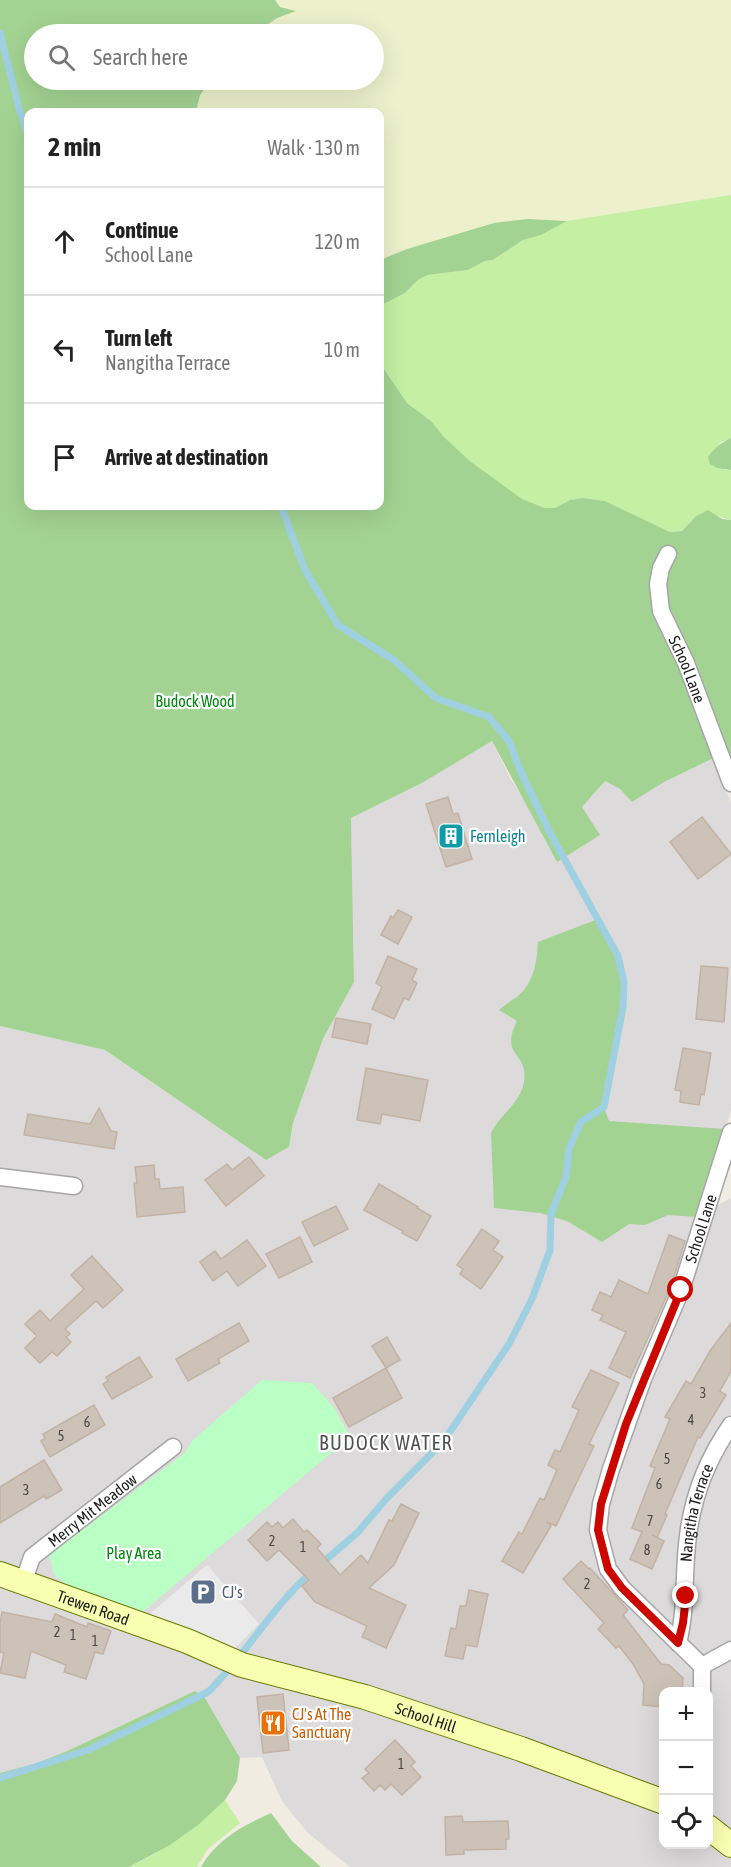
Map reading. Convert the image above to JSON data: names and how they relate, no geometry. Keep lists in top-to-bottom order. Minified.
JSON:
{"streets":{"street":["School Lane","Merry Mit Meadow","Nangitha Terrace","Trewen Road","School Hill"]},"crossings":[["School Lane","Nangitha Terrace"],["Merry Mit Meadow","Trewen Road"],["Trewen Road","School Hill"]],"districts":["BUDOCK WATER"],"parks":["Budock Wood","Play Area"],"places":{"building":["Fernleigh"],"parking":["CJ's"],"restaurant":["CJ's At The Sanctuary"]},"house_numbers":["3","4","6","5","5","6","3","7","2","1","8","2","2","1","1","1"],"page":{"search":"Search here","heading":["2 min","Walk · 130 m"],"list":[["Continue","School Lane","120 m"],["Turn left","Nangitha Terrace","10 m"],"Arrive at destination"],"map_buttons":["+","−"]}}
